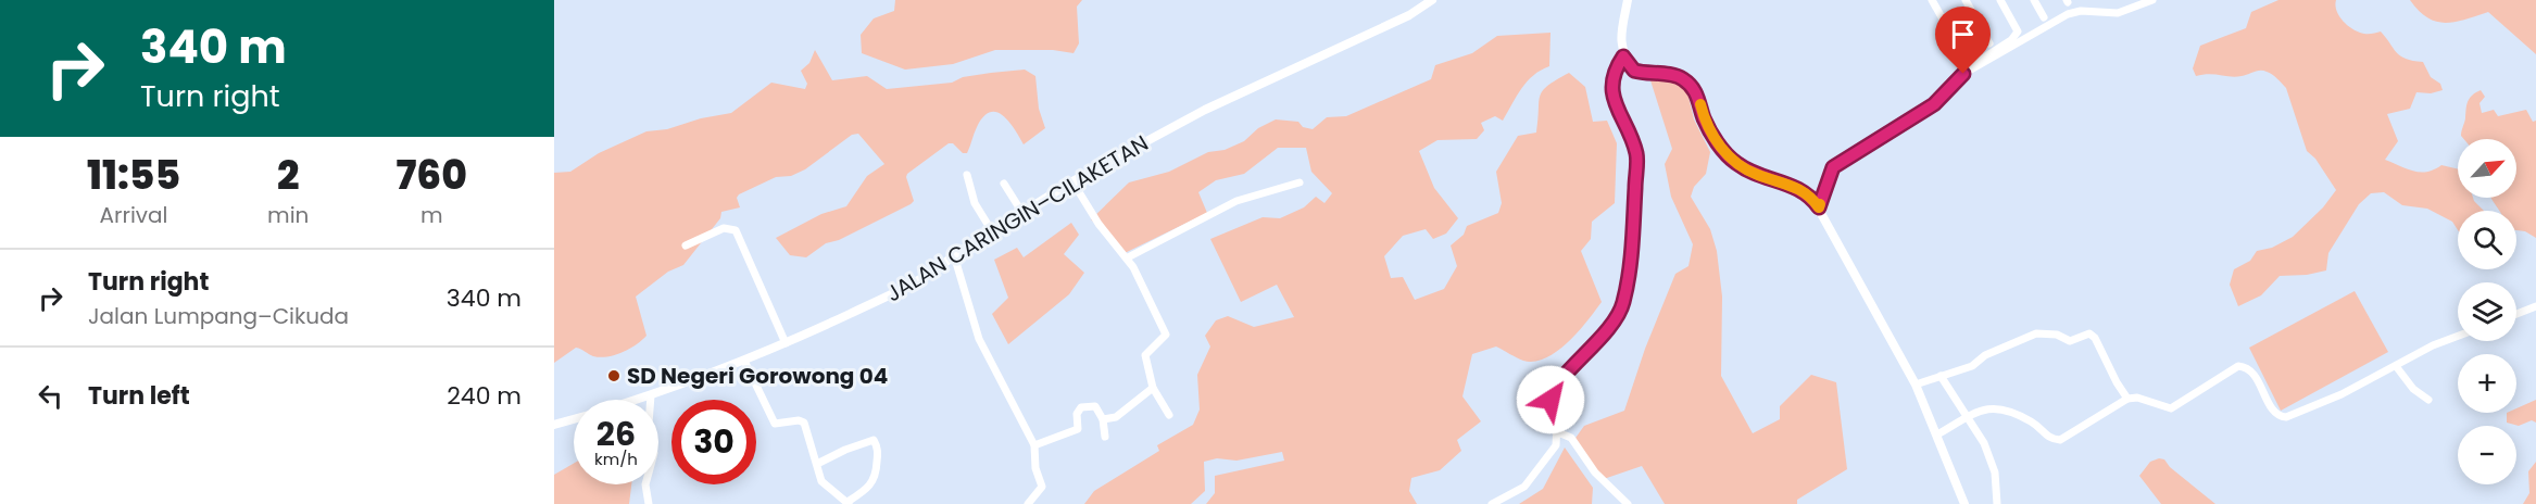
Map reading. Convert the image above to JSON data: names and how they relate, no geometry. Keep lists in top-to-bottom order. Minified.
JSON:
{"streets":{"street":["JALAN CARINGIN–CILAKETAN"]},"places":["SD Negeri Gorowong 04"],"north":"top right","page":{"turn":["340 m","Turn right"],"eta":["11:55","Arrival","2","min","760","m"],"map_buttons":["+","−"],"list":[{"name":"Turn right","note":"Jalan Lumpang–Cikuda","value":"340 m"},{"name":"Turn left","value":"240 m"}],"speed":"26 km/h","limit":"30"}}
